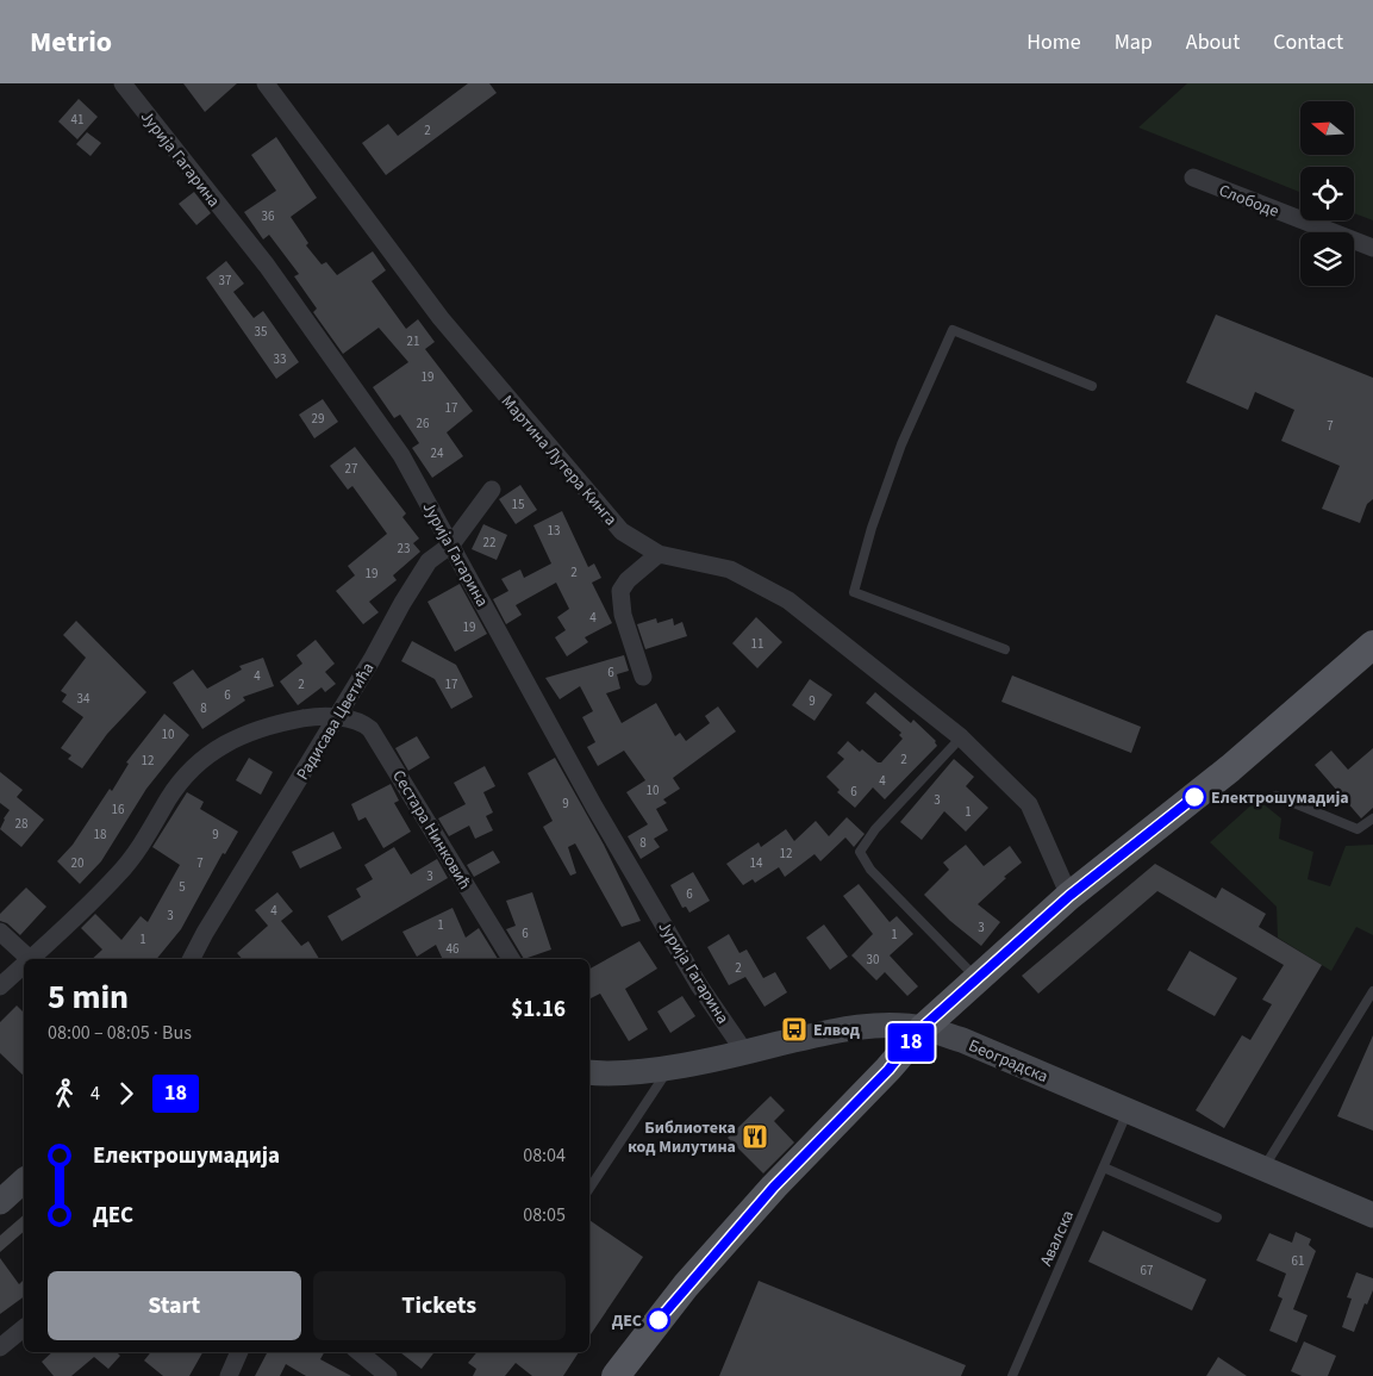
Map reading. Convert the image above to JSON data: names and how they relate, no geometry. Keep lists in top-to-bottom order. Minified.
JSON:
{"streets":{"street":["Јурија Гагарина","Слободе","Мартина Лутера Кинга","Радисава Цветића","Сестара Нинковић","Београдска"],"lane":["Авалска"]},"crossings":[["Јурија Гагарина","Радисава Цветића"],["Јурија Гагарина","Београдска"],["Радисава Цветића","Сестара Нинковић"],["Београдска","Авалска"]],"places":{"other":["Електрошумадија","ДЕС"],"bus stop":["Елвод"],"restaurant":["Библиотека код Милутина"]},"lines":["bus line 18"],"house_numbers":["41","2","36","37","35","21","33","19","17","29","26","7","24","27","15","13","22","23","2","19","4","19","11","6","4","2","17","6","34","9","8","10","2","12","4","10","6","3","9","16","1","28","18","9","8","12","20","7","14","3","5","6","4","3","1","3","6","1","1","46","30","2","61","67"],"north":"left","page":{"header":"Metrio","nav":["Home","Map","About","Contact"],"on_map":"18","heading":["5 min","08:00 – 08:05 · Bus","$1.16"],"legs":["4","18"],"list":[{"name":"Електрошумадија","value":"08:04"},{"name":"ДЕС","value":"08:05"}],"buttons":["Start","Tickets"]}}
